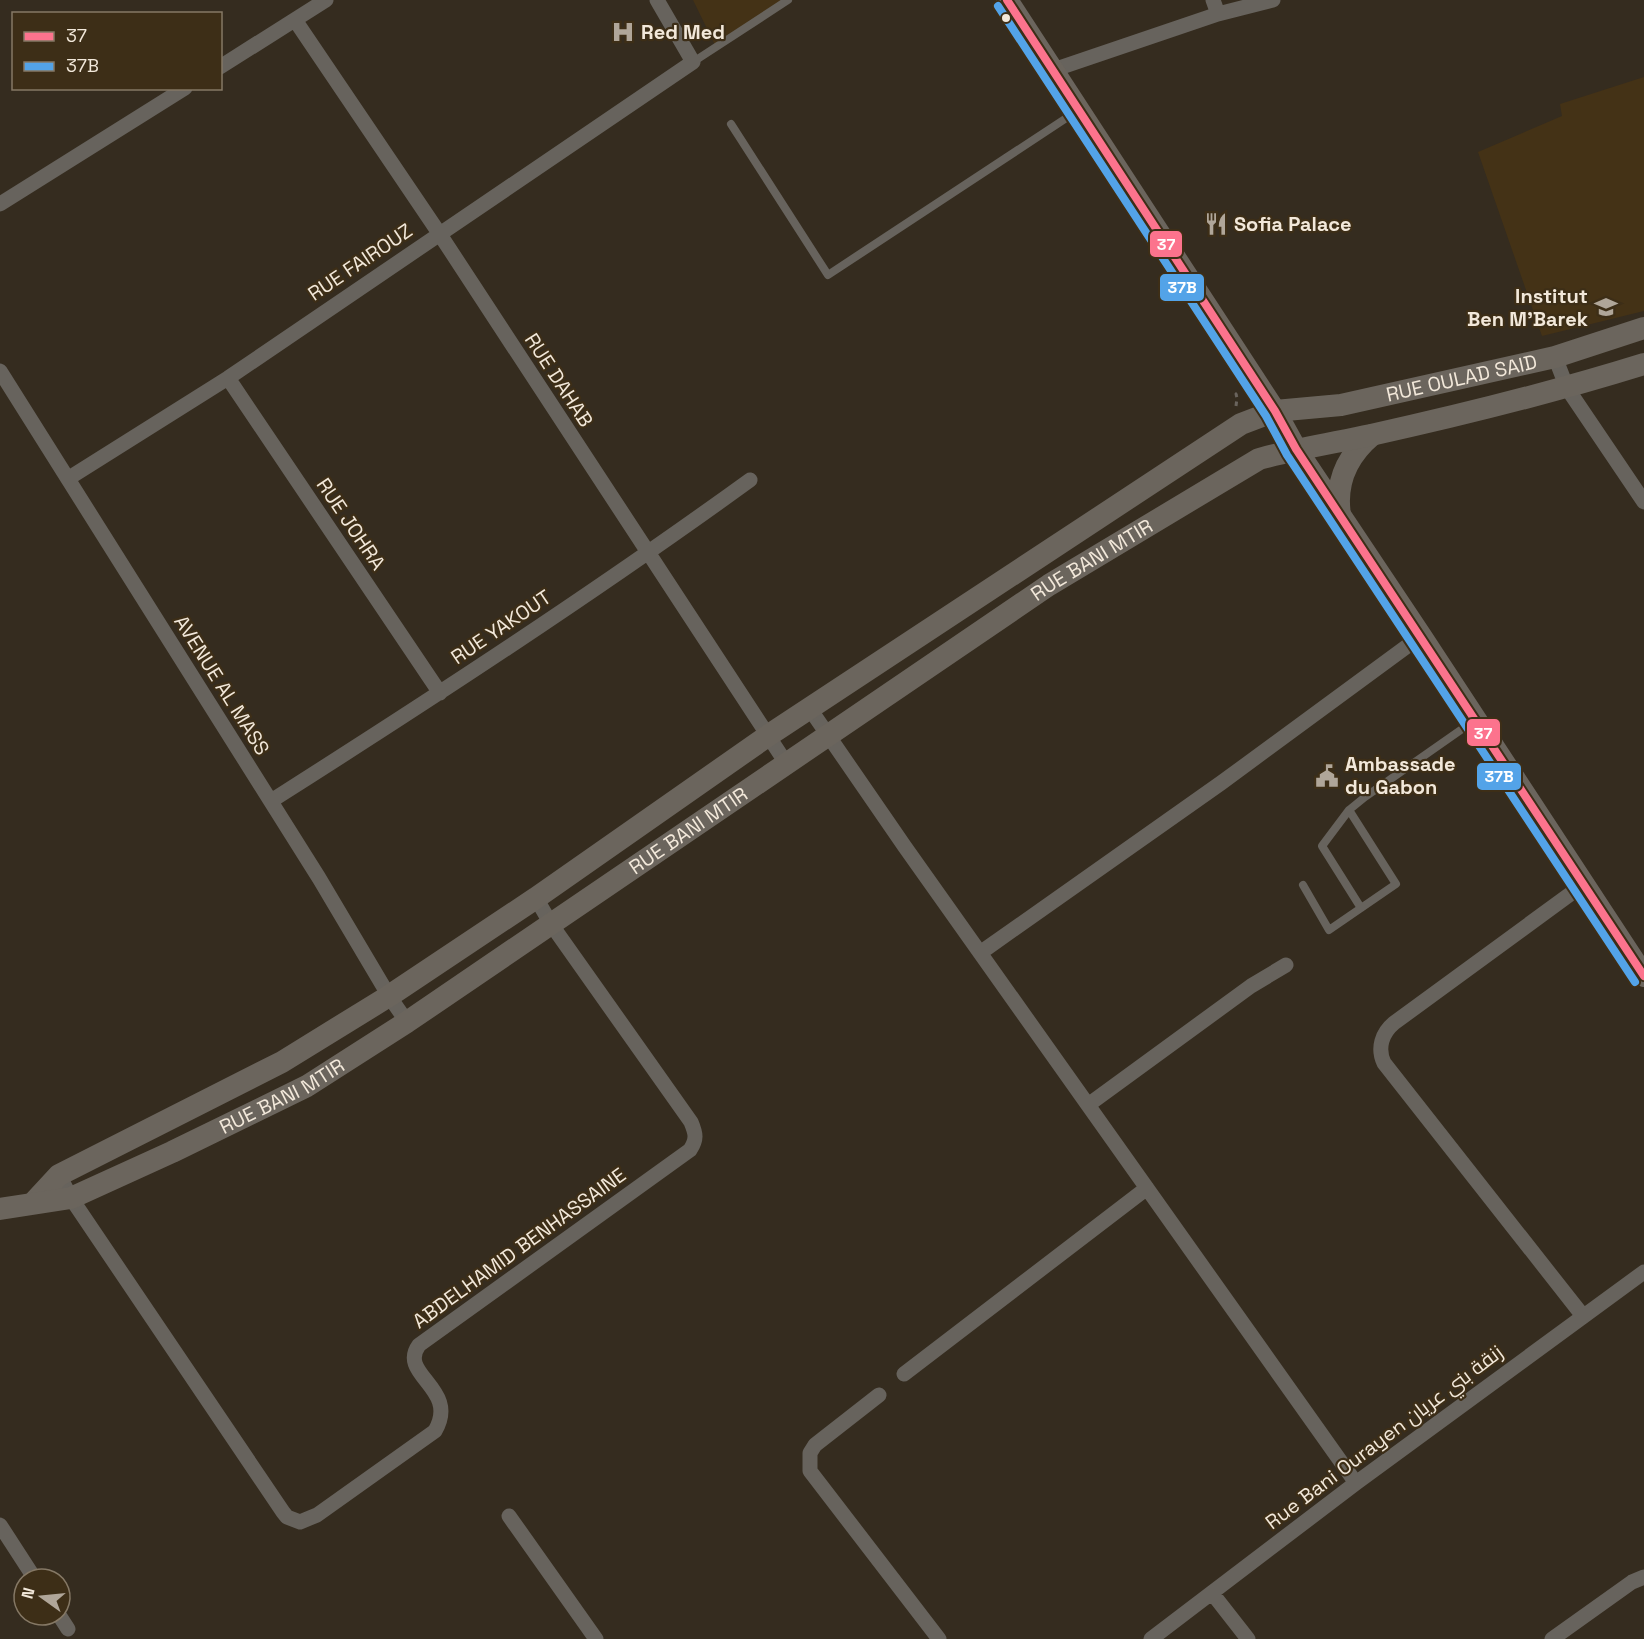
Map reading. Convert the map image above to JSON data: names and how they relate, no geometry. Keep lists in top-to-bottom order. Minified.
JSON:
{"streets":{"street":["RUE FAIROUZ","RUE OULAD SAID","RUE DAHAB","RUE JOHRA","RUE BANI MTIR","RUE YAKOUT","AVENUE AL MASS","ABDELHAMID BENHASSAINE","Rue Bani Ourayen زنقة بني عريان"]},"crossings":[["RUE FAIROUZ","RUE DAHAB"],["RUE FAIROUZ","RUE JOHRA"],["RUE FAIROUZ","AVENUE AL MASS"],["RUE OULAD SAID","RUE BANI MTIR"],["RUE DAHAB","RUE BANI MTIR"],["RUE DAHAB","RUE YAKOUT"],["RUE JOHRA","RUE YAKOUT"],["RUE BANI MTIR","AVENUE AL MASS"],["RUE BANI MTIR","ABDELHAMID BENHASSAINE"],["RUE YAKOUT","AVENUE AL MASS"]],"places":{"hospital":["Red Med"],"restaurant":["Sofia Palace"],"school or university":["Institut Ben M'Barek"],"public building":["Ambassade du Gabon"]},"lines":["transit line 37","transit line 37B"],"legend":["37","37B"],"north":"left"}
